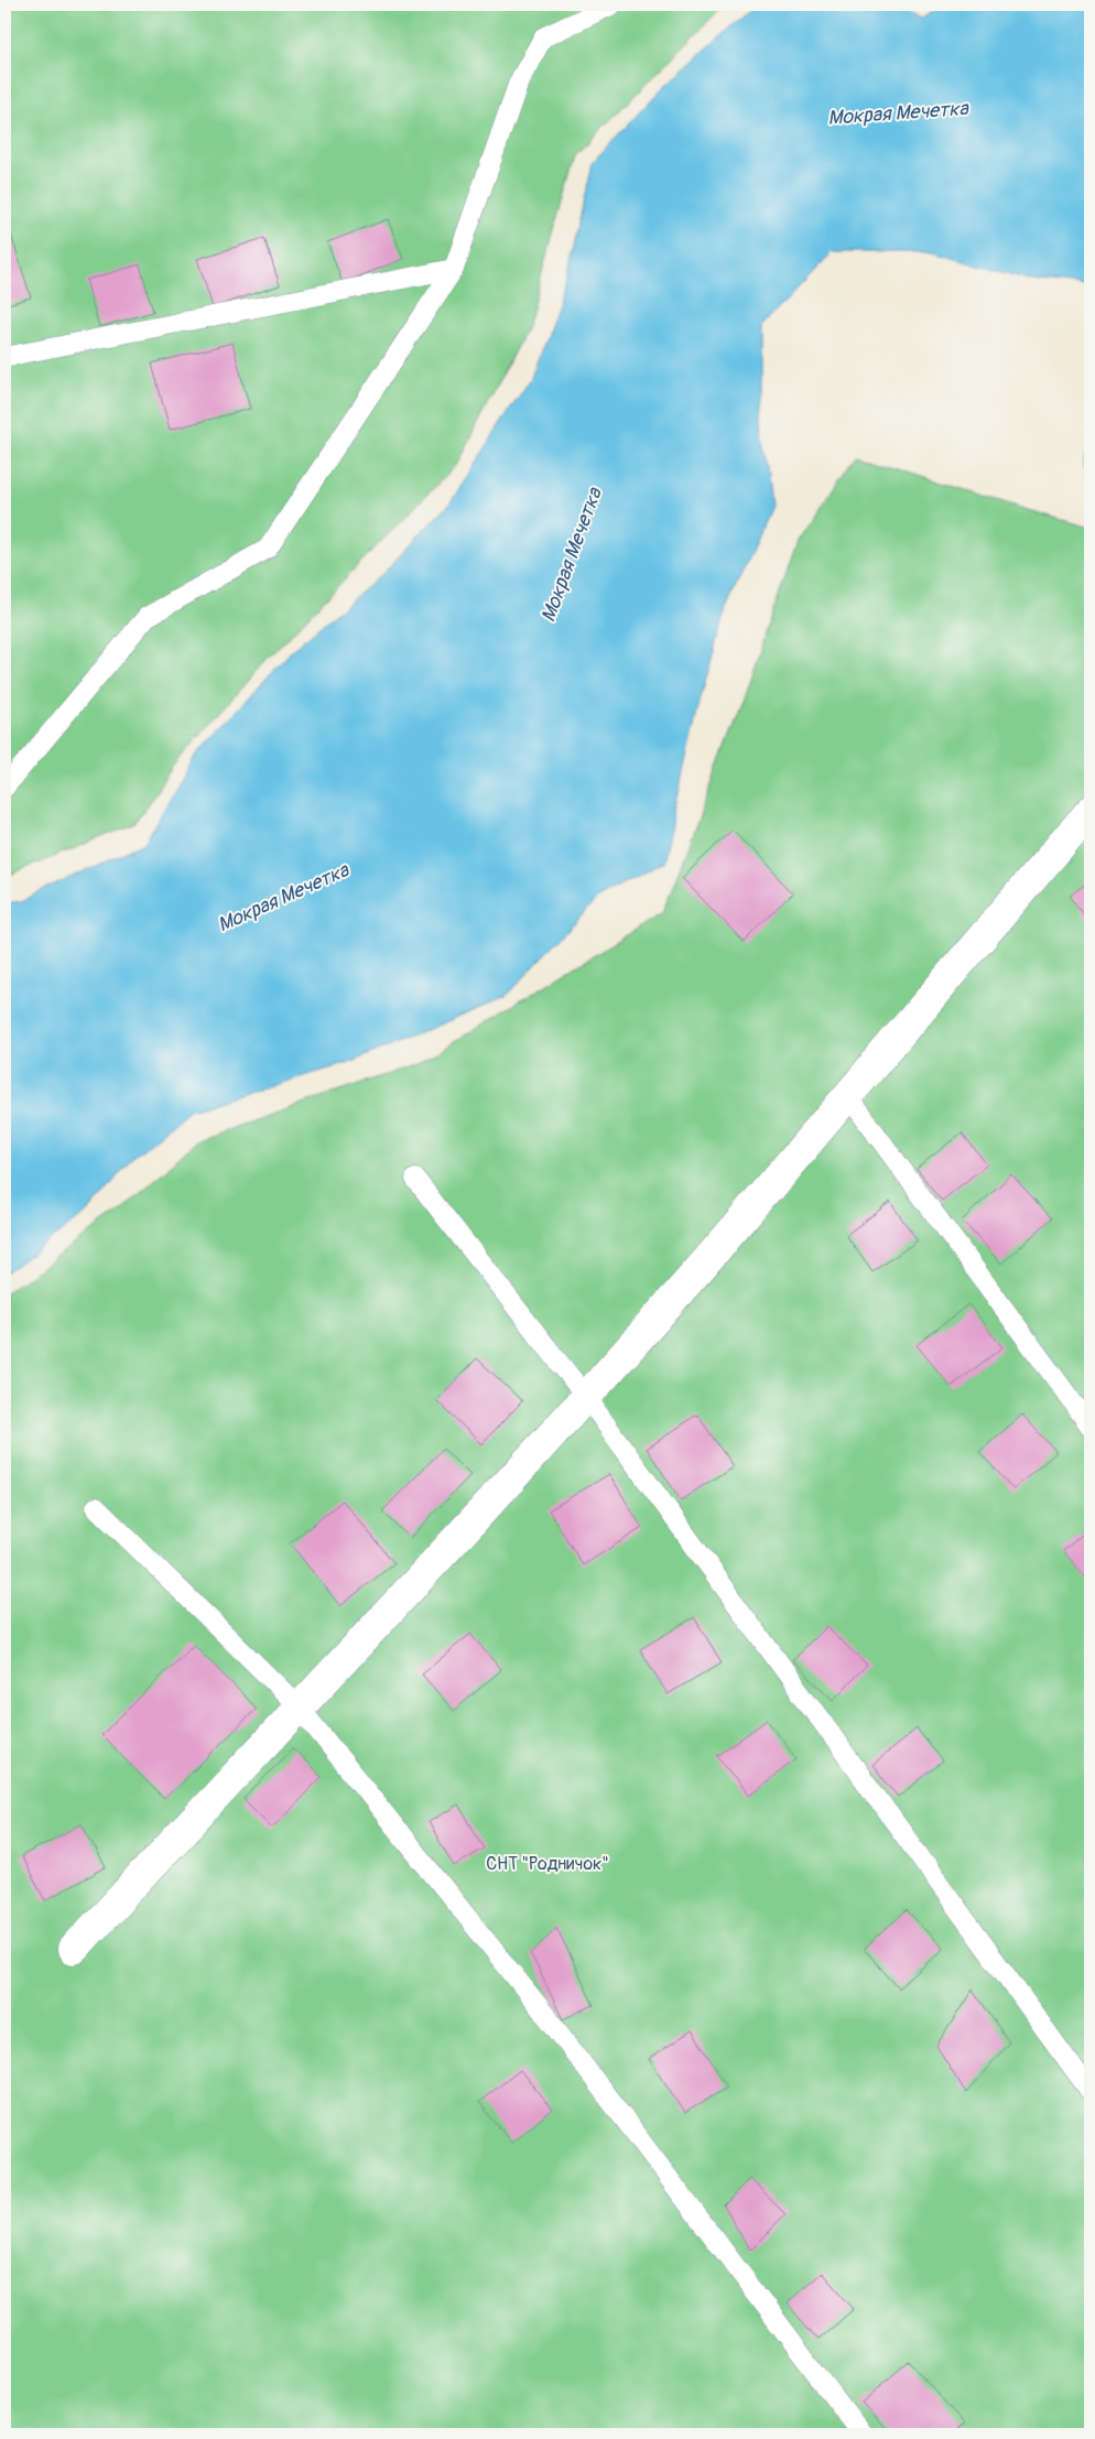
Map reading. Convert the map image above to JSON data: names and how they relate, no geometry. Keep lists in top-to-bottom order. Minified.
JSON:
{"water":["Мокрая Мечетка"],"parks":["СНТ \"Родничок\""]}
